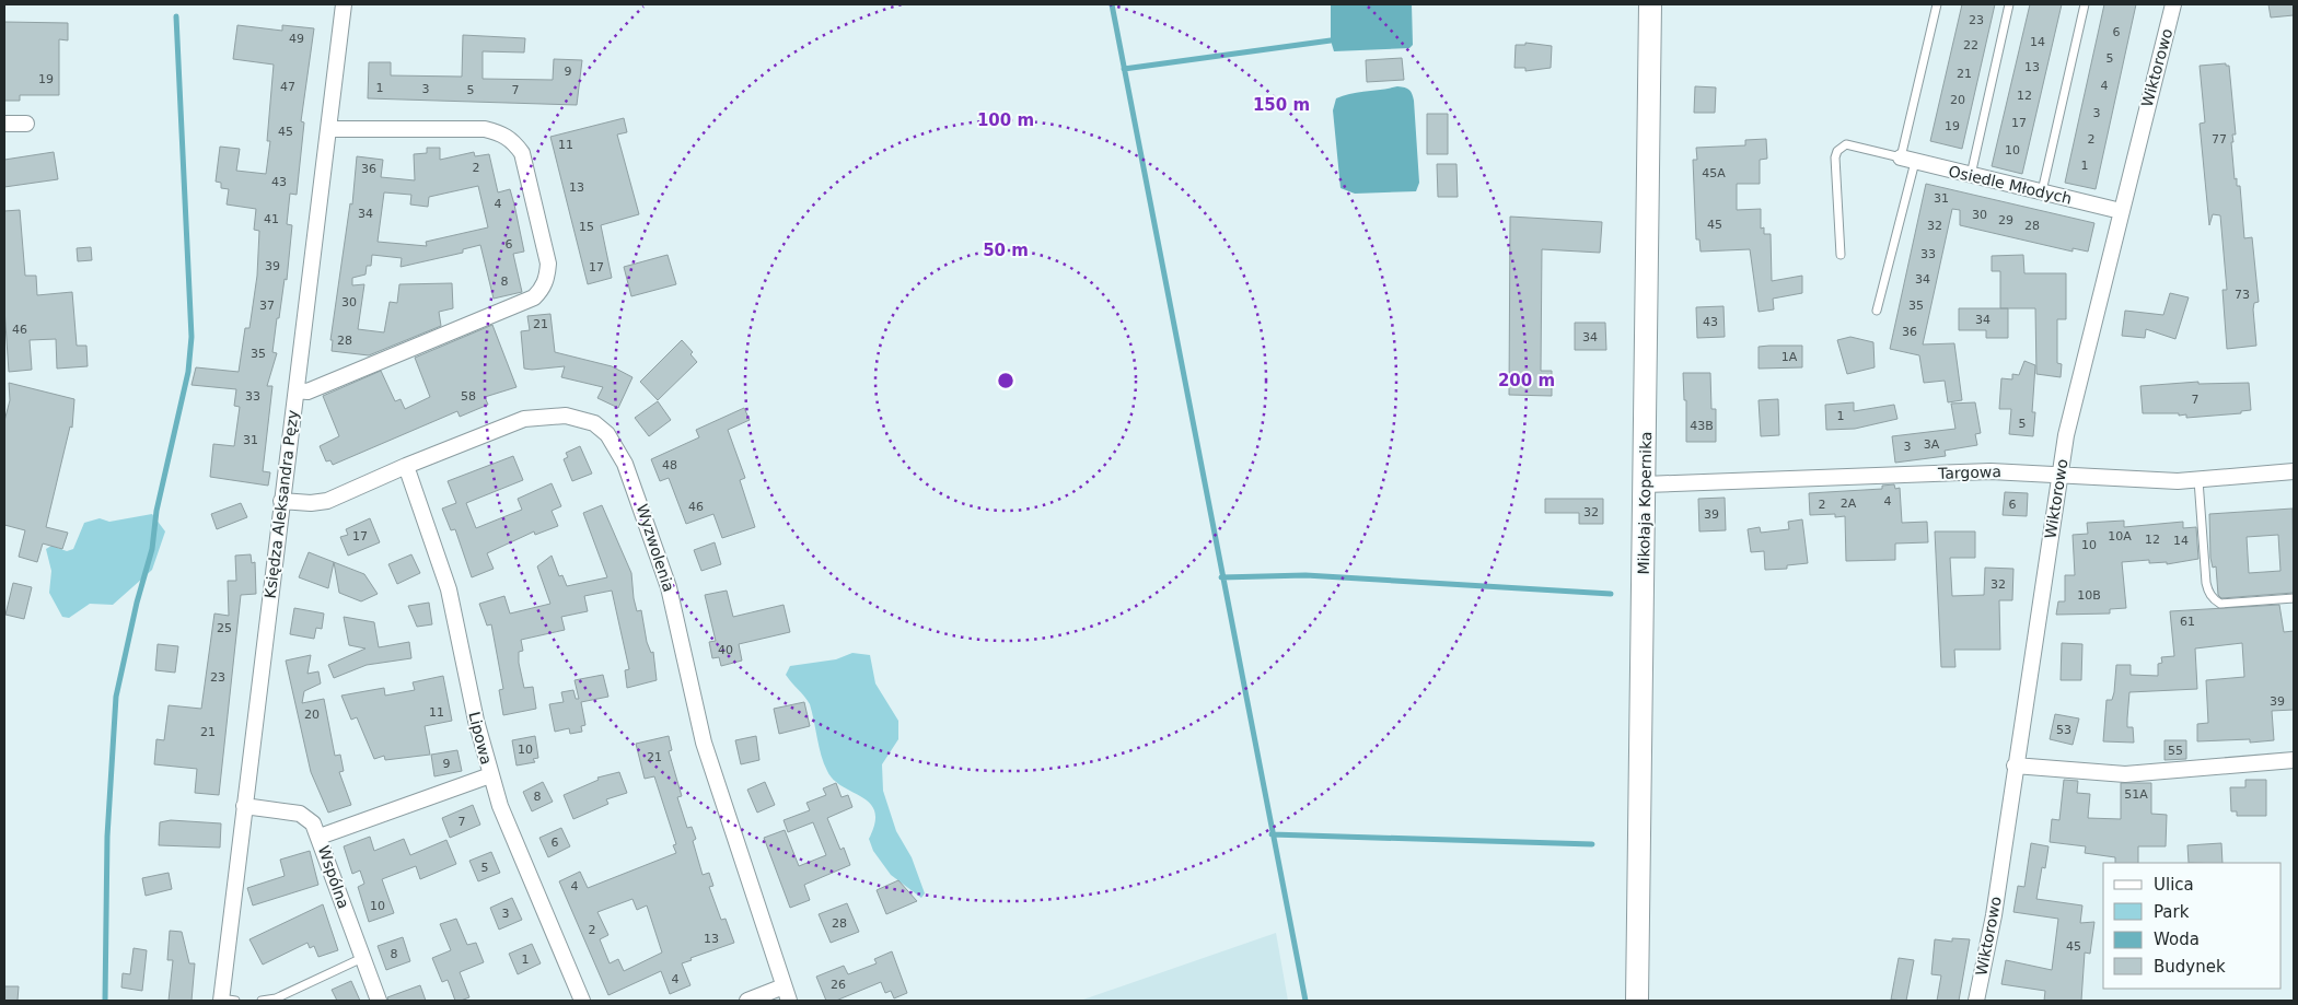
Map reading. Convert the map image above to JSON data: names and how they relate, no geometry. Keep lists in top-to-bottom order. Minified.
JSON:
{"streets":{"main road":["Mikołaja Kopernika"],"street":["Wiktorowo","Osiedle Młodych","Targowa","Księdza Aleksandra Pęzy","Wyzwolenia","Lipowa","Wspólna"]},"crossings":[["Wiktorowo","Osiedle Młodych"],["Wiktorowo","Targowa"],["Targowa","Mikołaja Kopernika"],["Księdza Aleksandra Pęzy","Wyzwolenia"],["Księdza Aleksandra Pęzy","Wspólna"],["Wyzwolenia","Lipowa"]],"house_numbers":["23","6","49","14","22","5","13","9","21","19","4","47","1","3","5","7","12","20","3","17","19","45","2","77","11","10","1","2","36","45A","43","13","31","4","34","30","41","29","45","32","28","15","6","33","39","17","34","8","73","30","37","35","34","43","21","46","36","34","28","35","1A","33","58","7","1","5","43B","31","3A","3","48","4","2A","2","6","46","32","39","17","10A","12","14","10","32","10B","61","25","40","23","39","11","20","53","21","10","55","21","9","51A","8","7","6","5","4","10","3","28","2","13","45","8","1","4","26"],"legend":["Ulica","Park","Woda","Budynek"],"rings":["150 m","100 m","50 m","200 m"]}
